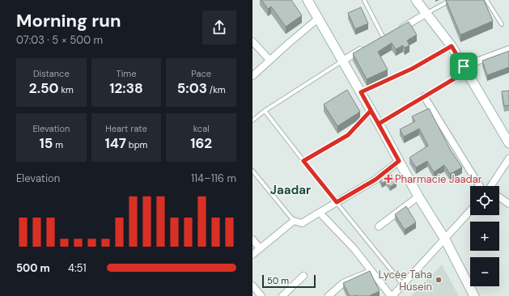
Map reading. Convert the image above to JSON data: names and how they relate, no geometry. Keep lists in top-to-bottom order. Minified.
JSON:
{"districts":["Jaadar"],"places":{"health":["Pharmacie Jaadar"],"other":["Lycée Taha Husein"]},"scale_bar":"50 m","page":{"heading":["Morning run","07:03 · 5 × 500 m"],"stats":[["Distance","2.50 km"],["Time","12:38"],["Pace","5:03 /km"],["Elevation","15 m"],["Heart rate","147 bpm"],["kcal","162"]],"chart":["Elevation","114–116 m"],"map_buttons":["+","−"],"list":[{"name":"500 m","note":"4:51"}],"scale":"50 m"}}
